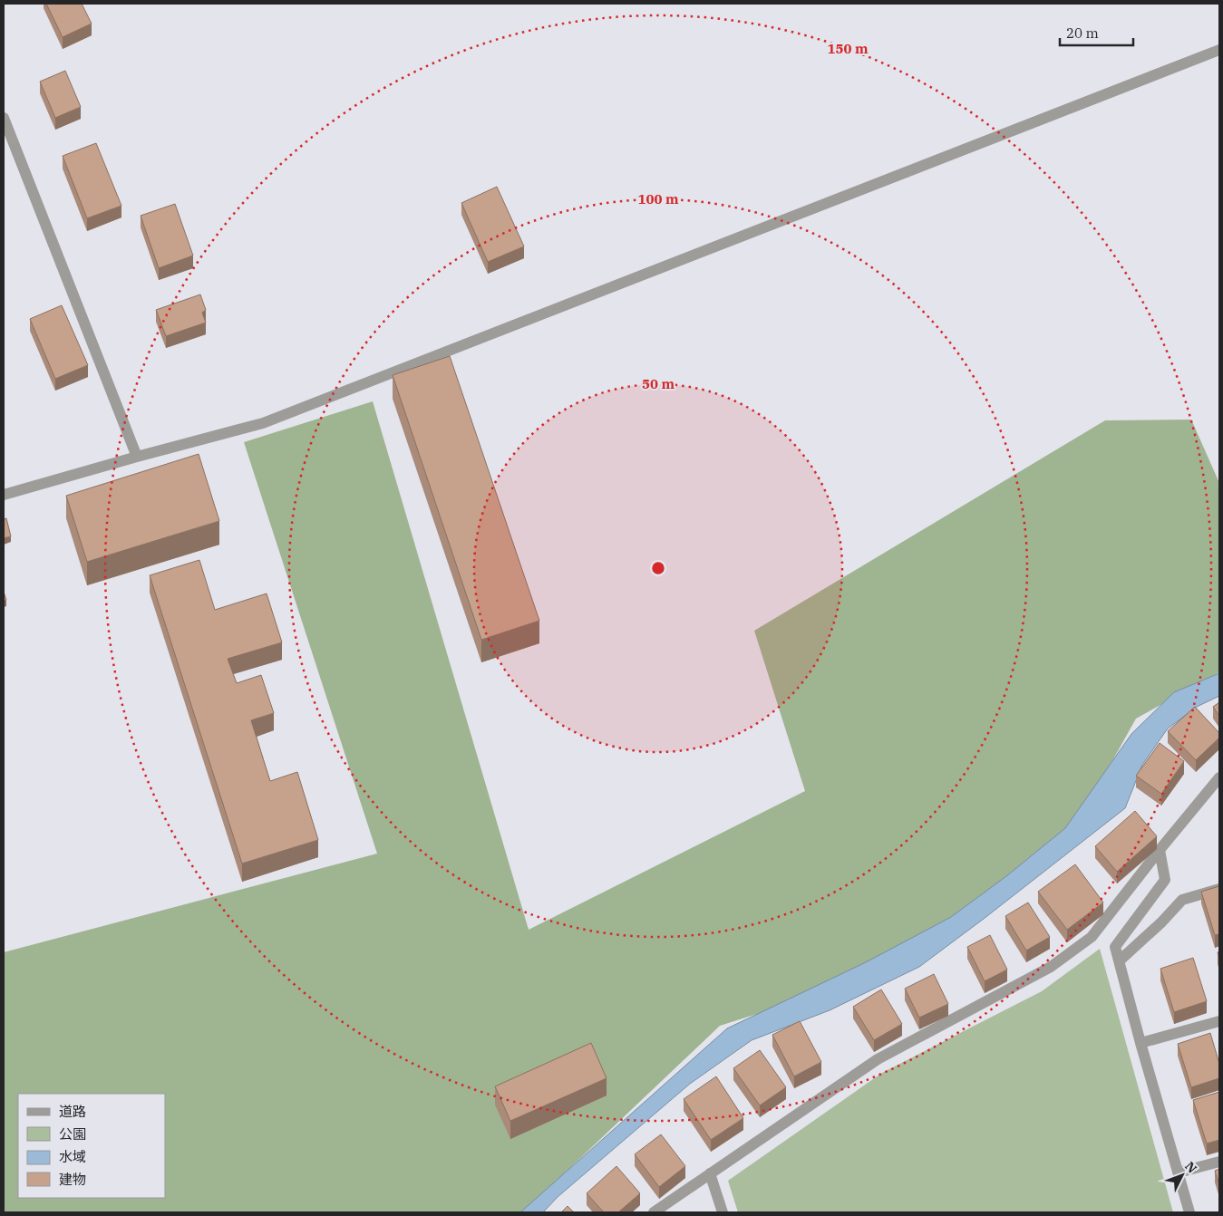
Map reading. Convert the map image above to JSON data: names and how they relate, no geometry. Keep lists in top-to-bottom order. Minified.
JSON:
{"legend":["道路","公園","水域","建物"],"scale_bar":"20 m","north":"top right","rings":["150 m","100 m","50 m"]}
